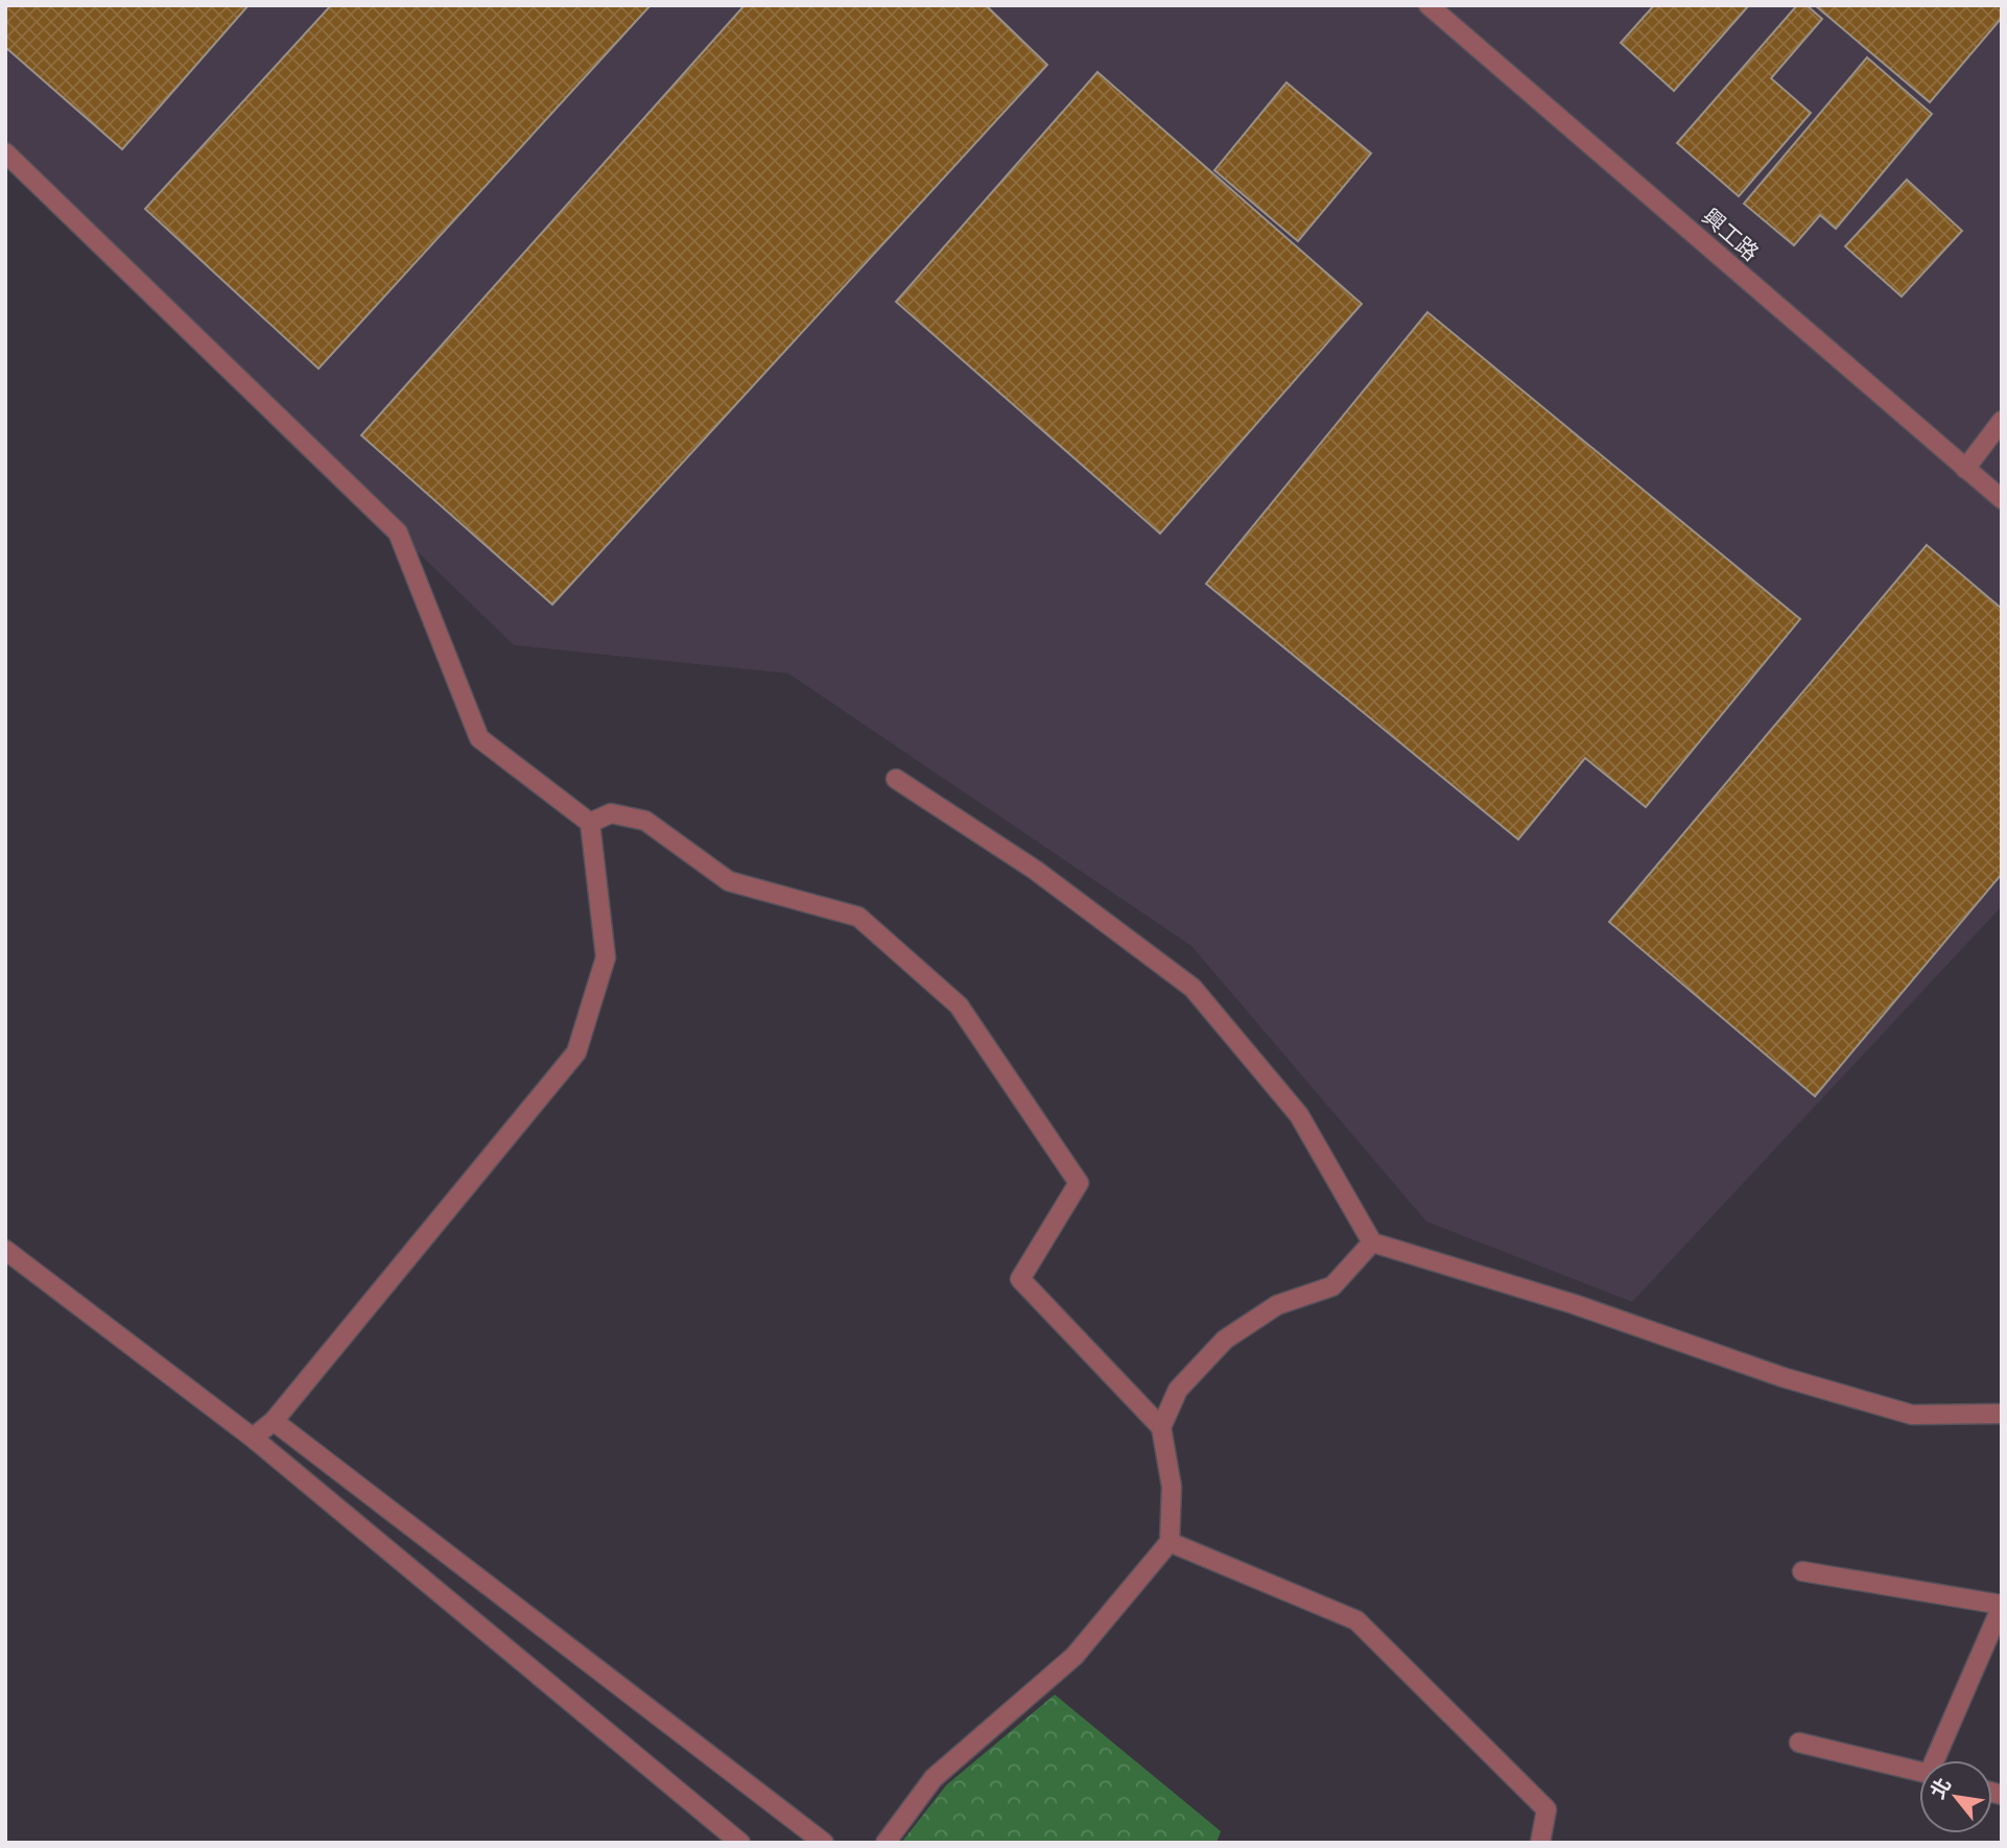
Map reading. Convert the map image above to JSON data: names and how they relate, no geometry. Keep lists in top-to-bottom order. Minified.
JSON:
{"streets":{"street":["興工路"]},"north":"top left"}
